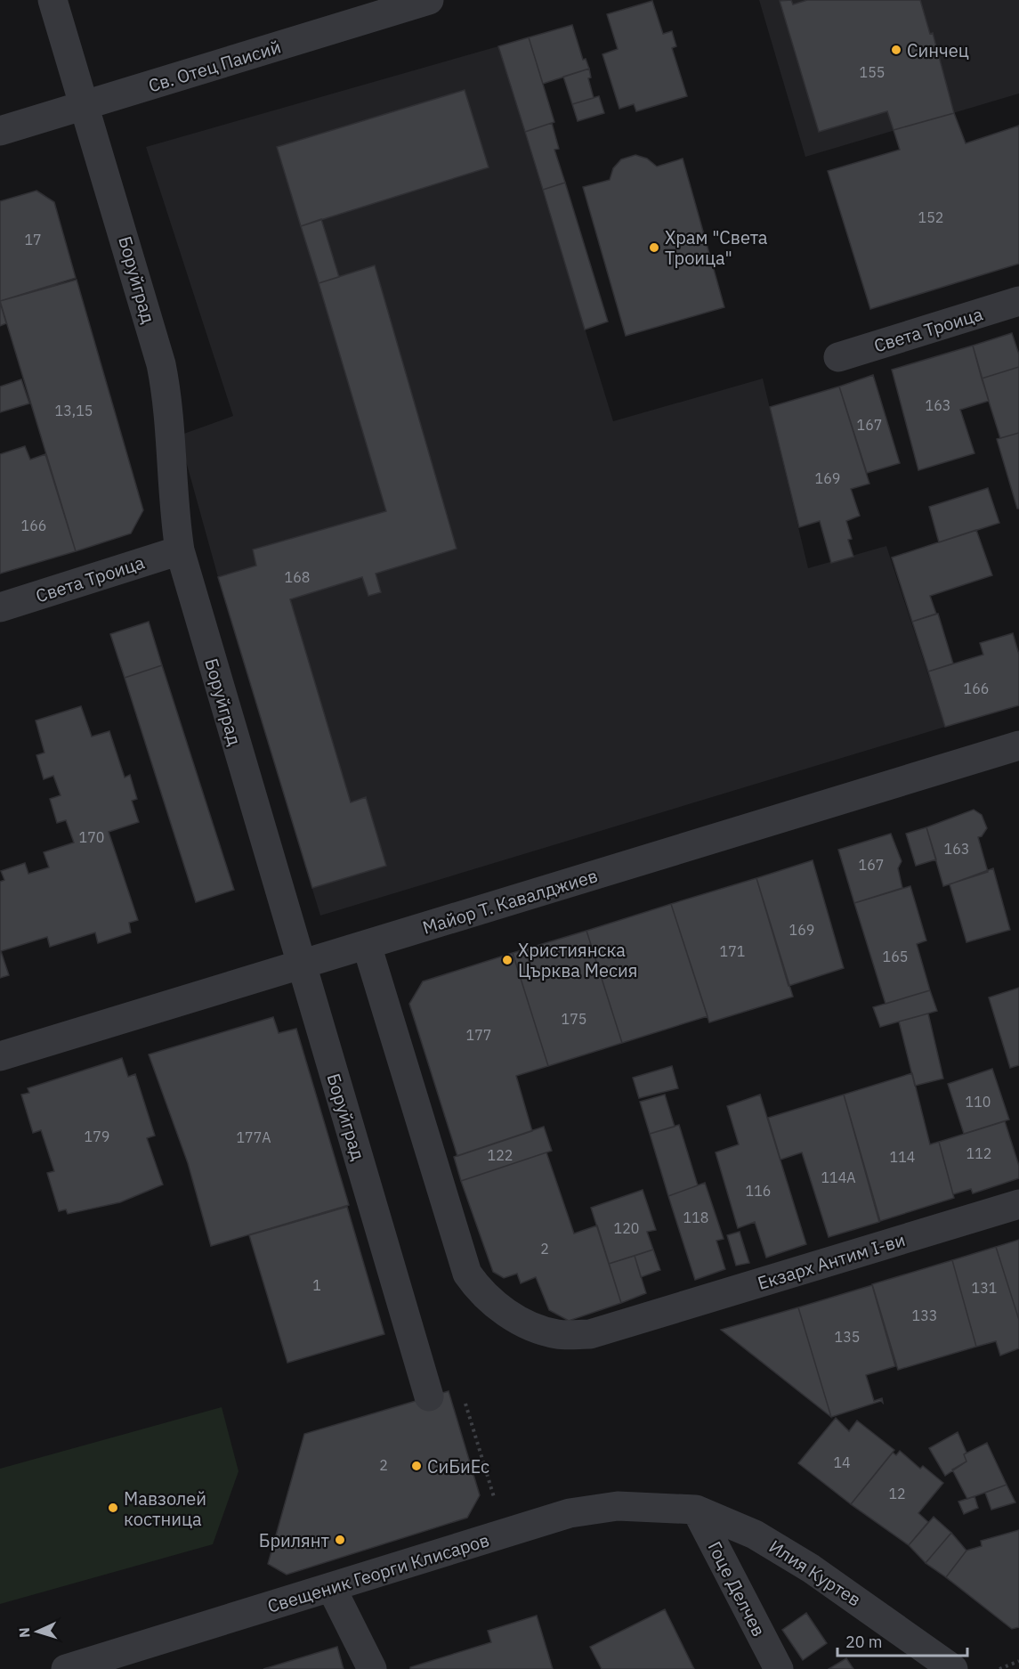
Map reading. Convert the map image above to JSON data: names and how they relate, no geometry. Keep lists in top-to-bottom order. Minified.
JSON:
{"streets":{"street":["Св. Отец Паисий","Боруйград","Света Троица","Майор Т. Кавалджиев","Екзарх Антим I-ви","Свещеник Георги Клисаров","Илия Куртев","Гоце Делчев"]},"crossings":[["Св. Отец Паисий","Боруйград"],["Боруйград","Света Троица"],["Боруйград","Майор Т. Кавалджиев"],["Майор Т. Кавалджиев","Екзарх Антим I-ви"],["Свещеник Георги Клисаров","Илия Куртев"],["Свещеник Георги Клисаров","Гоце Делчев"],["Илия Куртев","Гоце Делчев"]],"places":["Синчец","Храм \"Света Троица\"","Християнска Църква Месия","СиБиЕс","Мавзолей костница","Брилянт"],"house_numbers":["155","152","17","163","13,15","167","169","166","168","166","170","163","167","169","171","165","175","177","110","179","177A","112","122","114","114A","116","118","120","2","1","131","133","135","14","2","12"],"scale_bar":"20 m","north":"left"}
